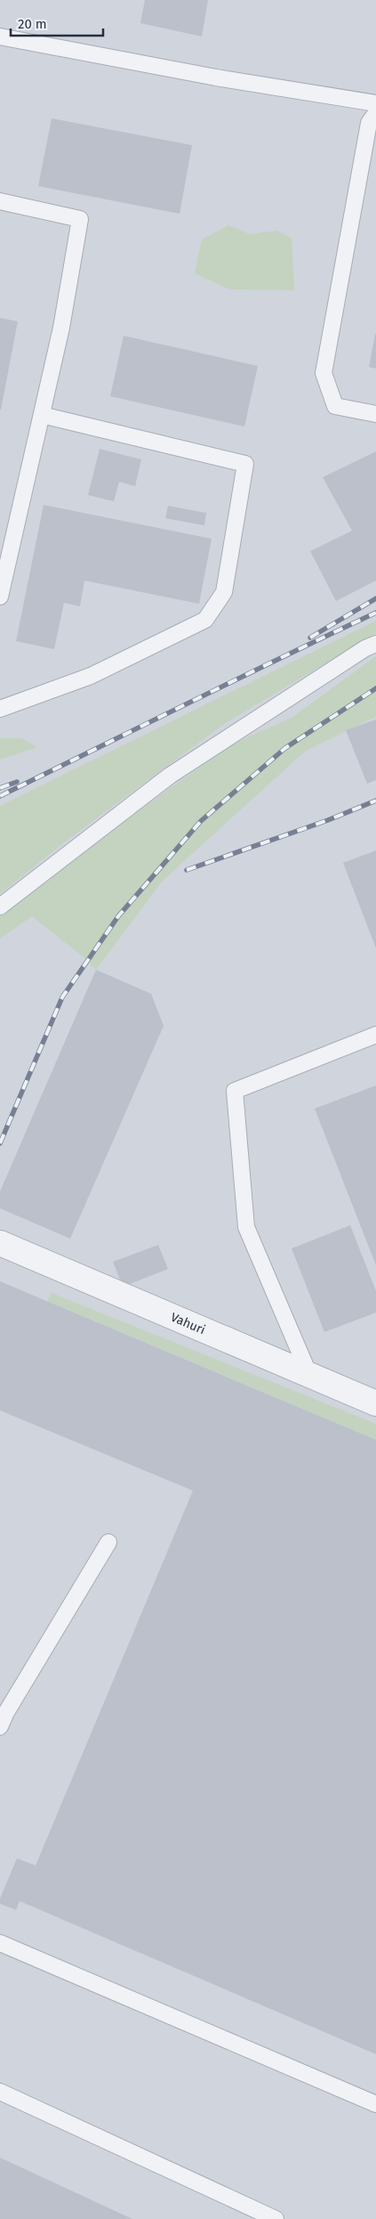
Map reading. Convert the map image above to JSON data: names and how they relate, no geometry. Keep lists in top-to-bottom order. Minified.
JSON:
{"streets":{"street":["Vahuri"]},"scale_bar":"20 m"}
